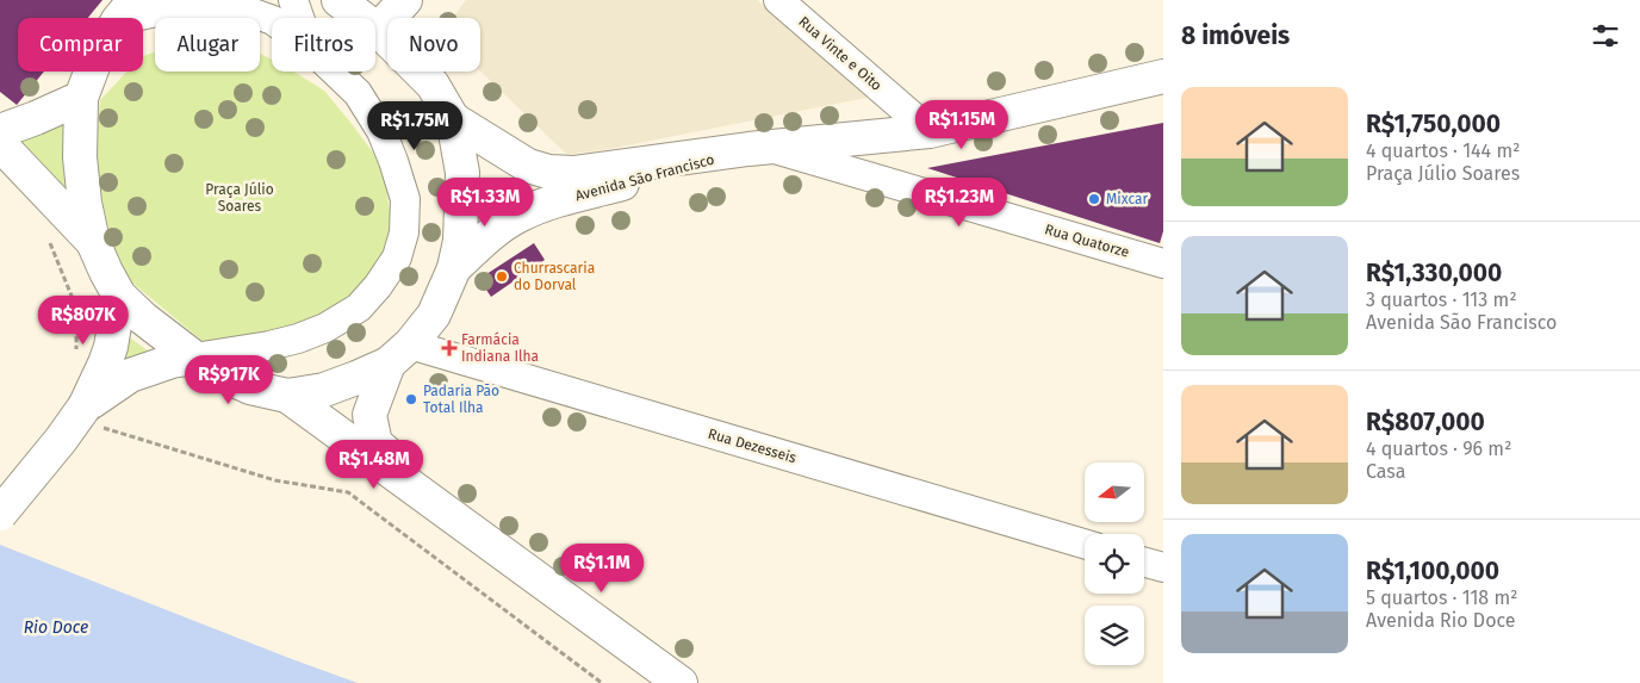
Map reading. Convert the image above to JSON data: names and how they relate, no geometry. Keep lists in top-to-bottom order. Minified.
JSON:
{"streets":{"street":["Rua Vinte e Oito","Avenida São Francisco","Rua Quatorze","Rua Dezesseis"]},"crossings":[["Rua Vinte e Oito","Avenida São Francisco"],["Avenida São Francisco","Rua Quatorze"]],"water":["Rio Doce"],"parks":["Praça Júlio Soares"],"places":{"other":["Mixcar","Churrascaria do Dorval","Padaria Pão Total Ilha"],"health":["Farmácia Indiana Ilha"]},"north":"left","page":{"heading":"8 imóveis","chip":["Comprar","Alugar","Filtros","Novo"],"list":[{"name":"R$1,750,000","note":"4 quartos · 144 m² · Praça Júlio Soares"},{"name":"R$1,330,000","note":"3 quartos · 113 m² · Avenida São Francisco"},{"name":"R$807,000","note":"4 quartos · 96 m² · Casa"},{"name":"R$1,100,000","note":"5 quartos · 118 m² · Avenida Rio Doce"}],"price":["R$1.15M","R$1.75M","R$1.33M","R$1.23M","R$807K","R$917K","R$1.48M","R$1.1M"]}}
